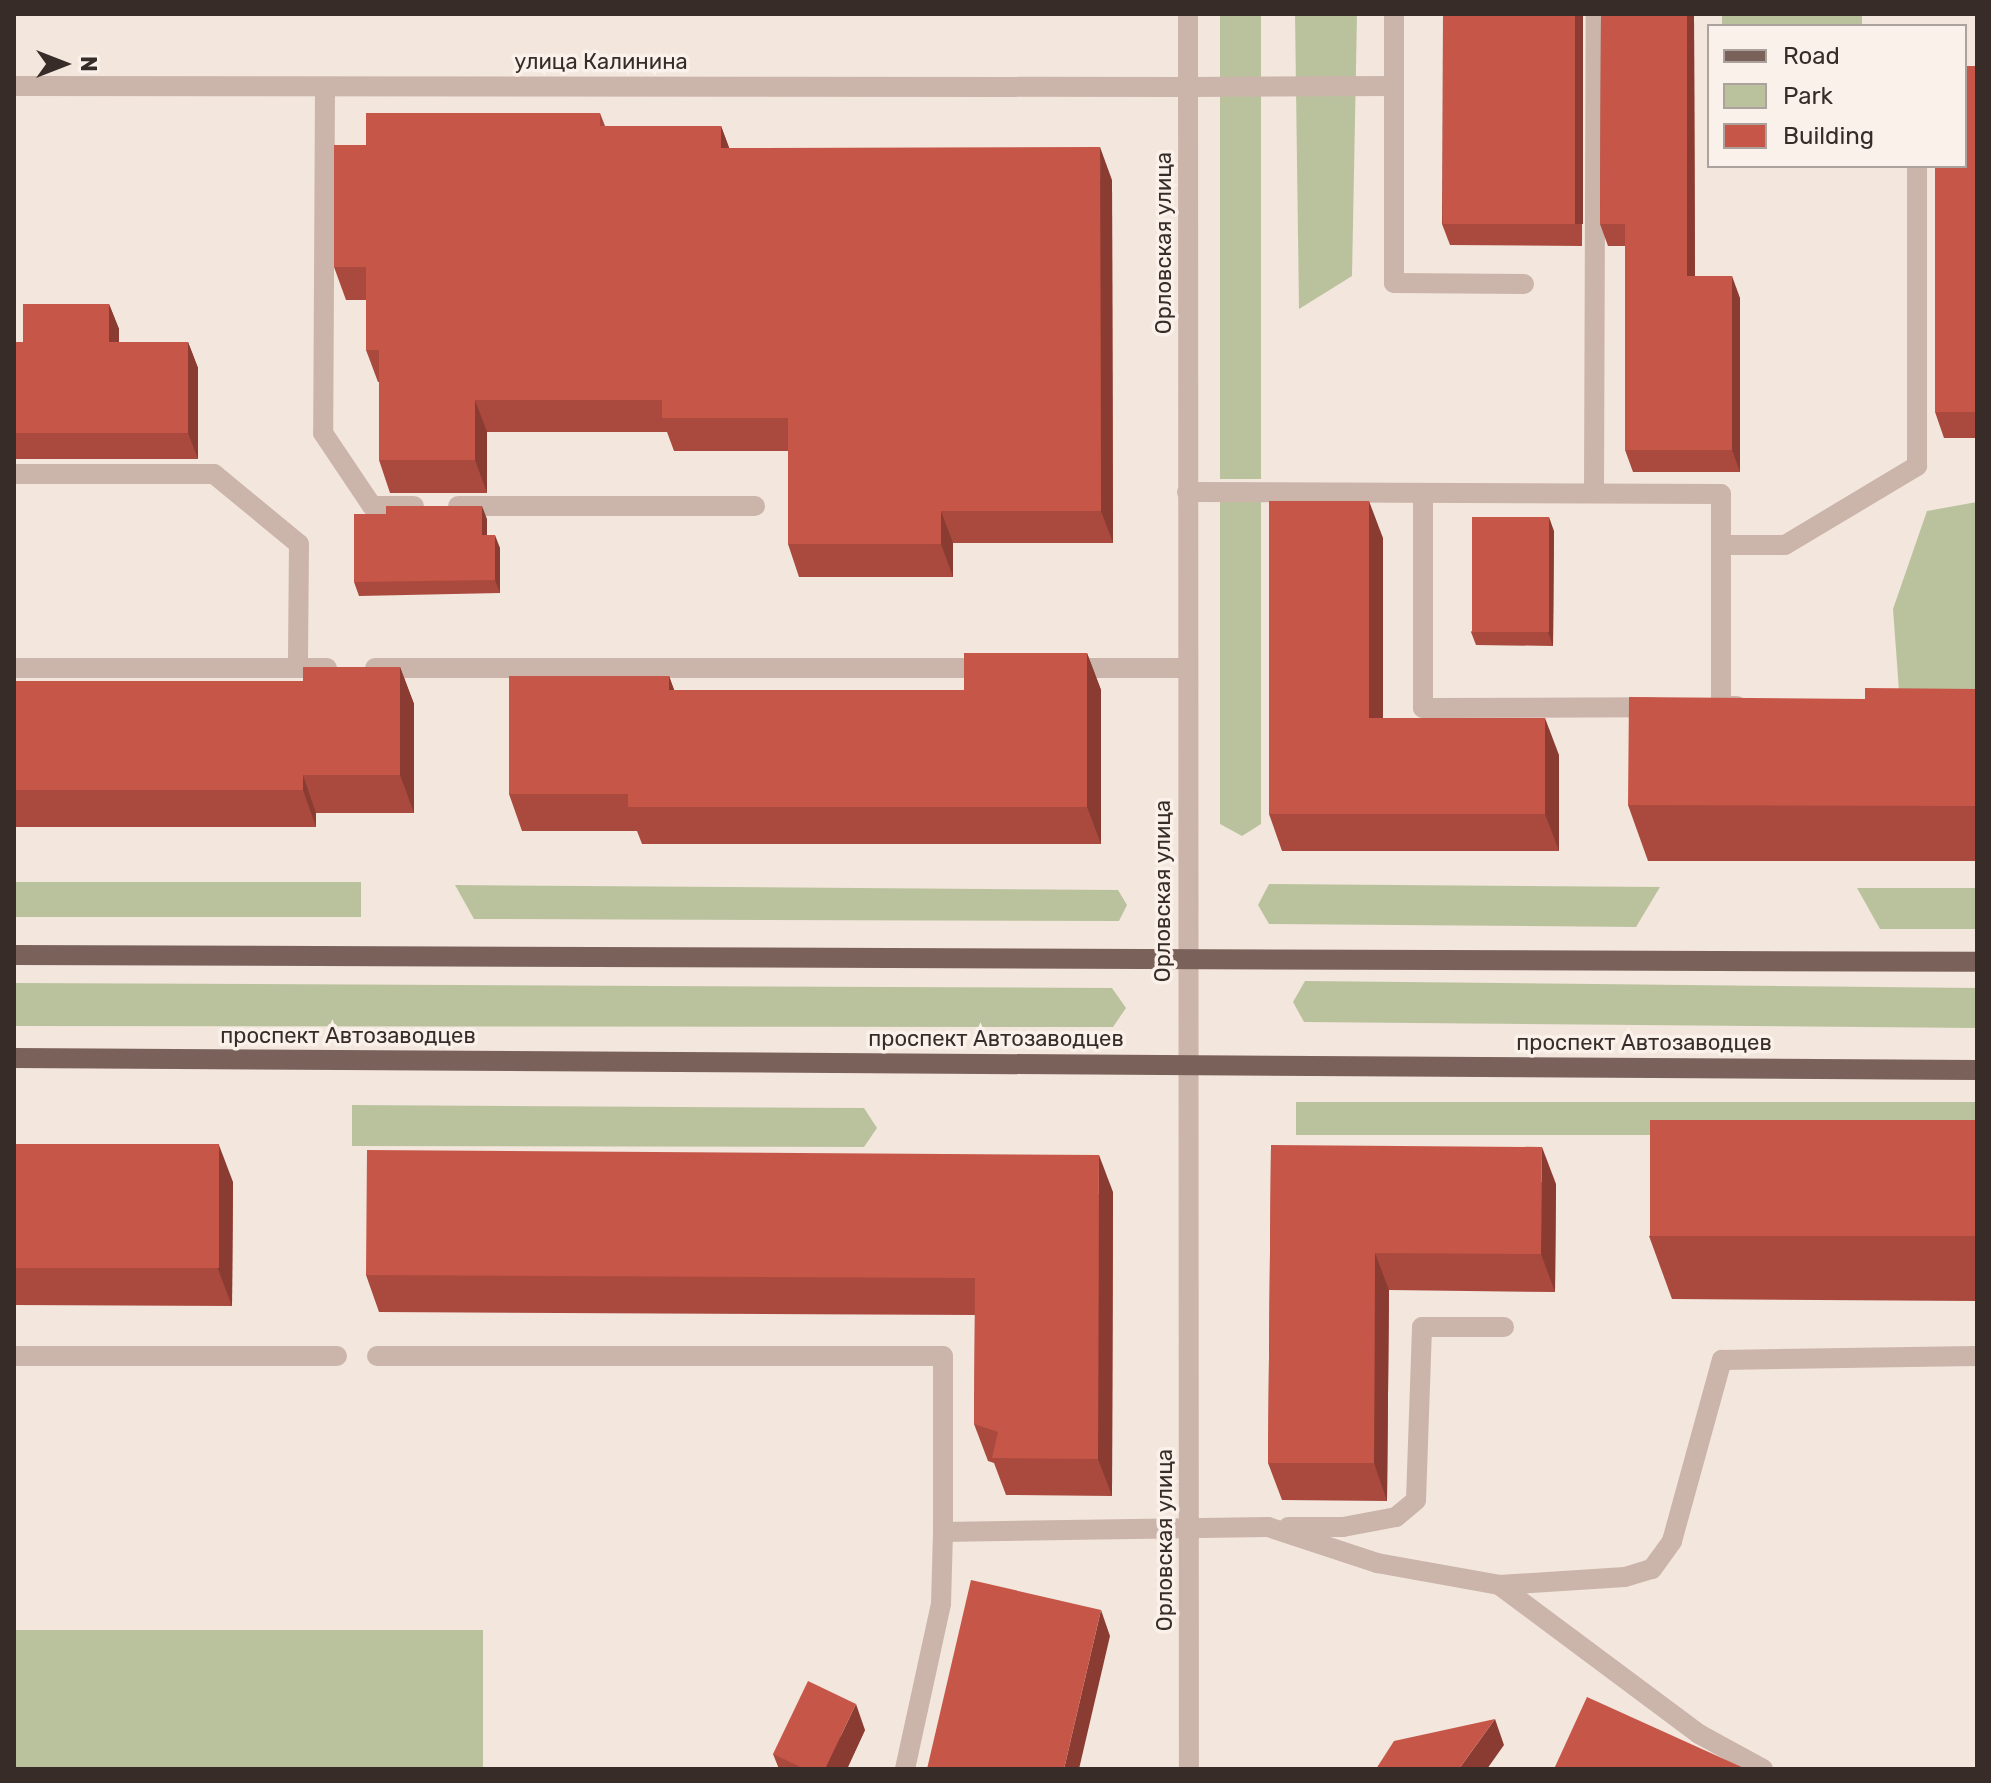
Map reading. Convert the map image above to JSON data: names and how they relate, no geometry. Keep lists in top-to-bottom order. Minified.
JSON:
{"streets":{"main road":["проспект Автозаводцев"],"street":["улица Калинина","Орловская улица"]},"crossings":[["улица Калинина","Орловская улица"],["Орловская улица","проспект Автозаводцев"]],"legend":["Road","Park","Building"],"north":"right"}
